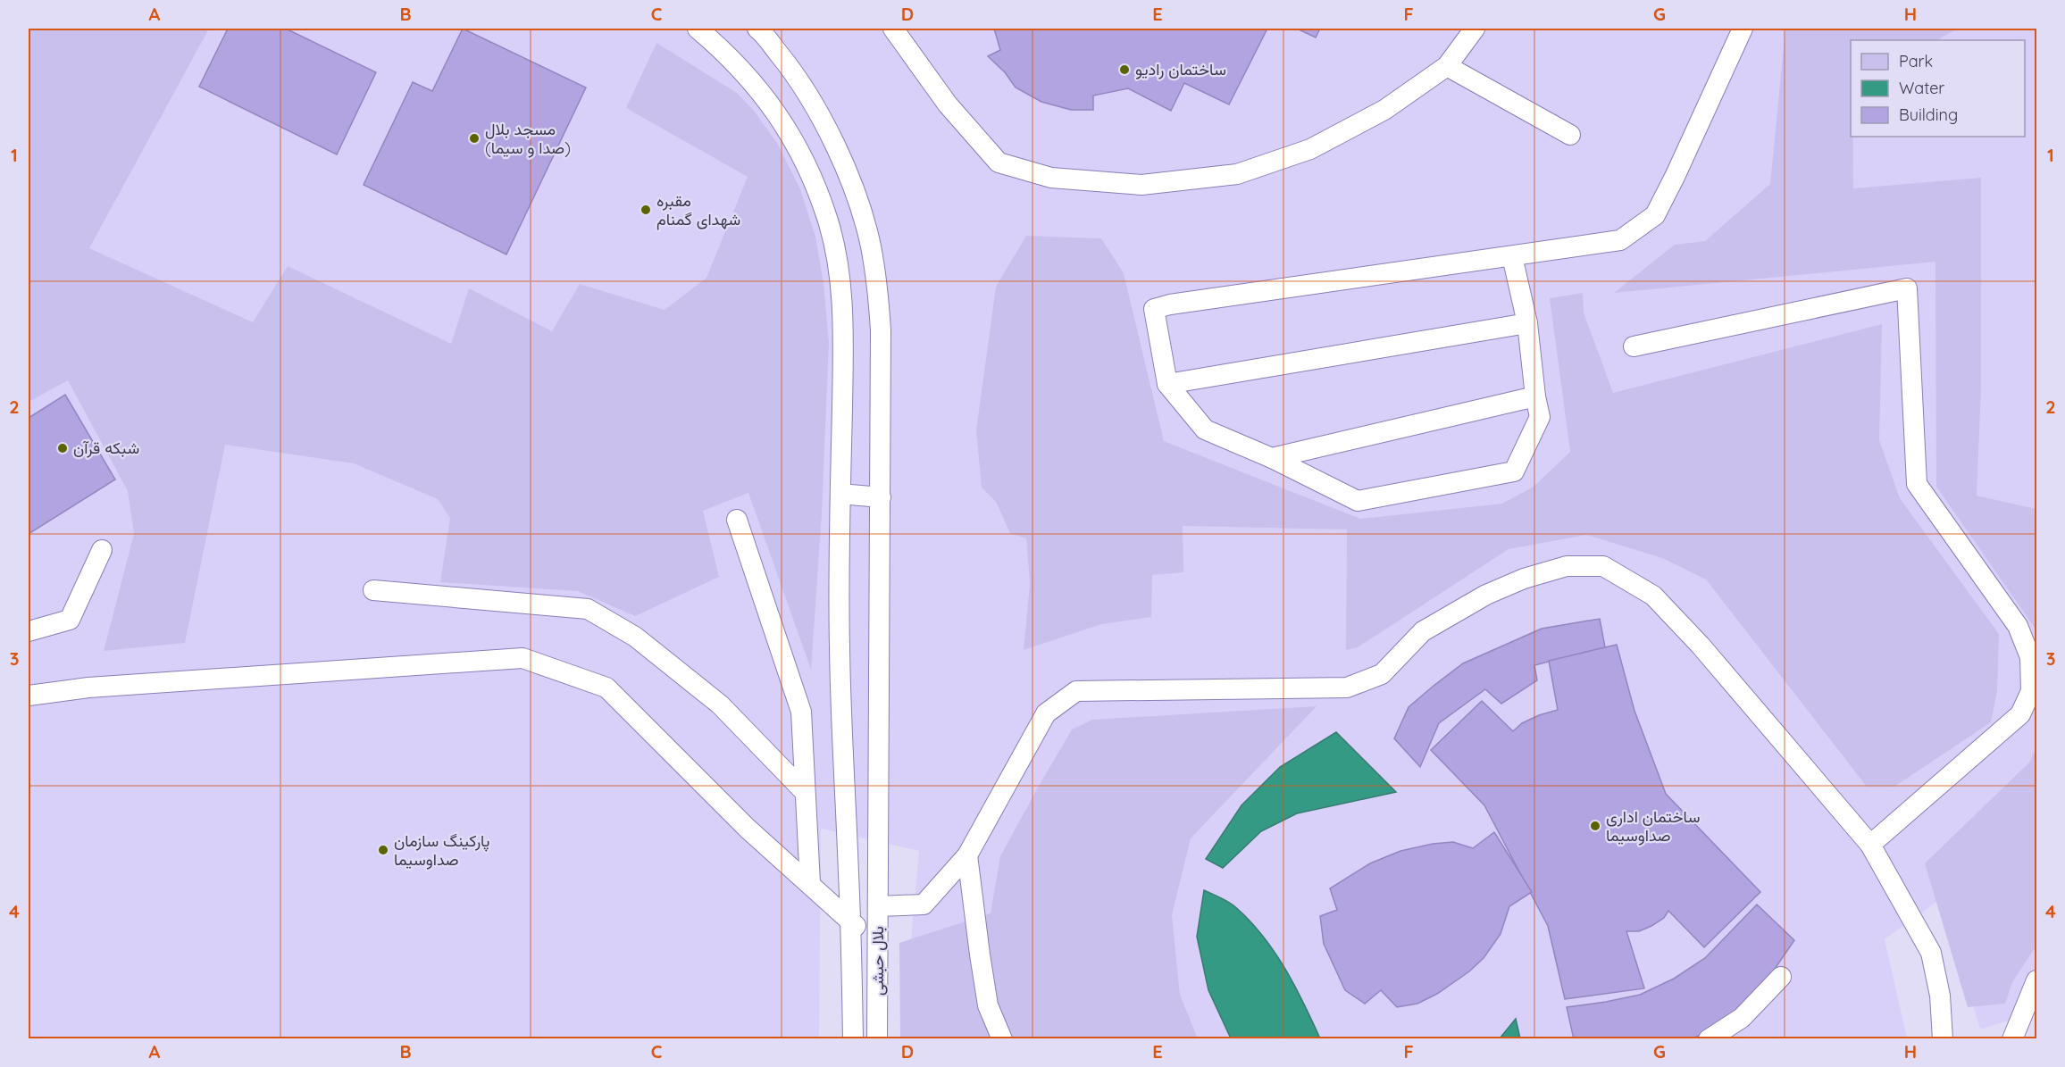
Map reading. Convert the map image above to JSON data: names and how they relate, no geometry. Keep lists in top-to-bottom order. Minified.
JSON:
{"streets":{"lane":["بلال حبشی"]},"places":["ساختمان رادیو","مسجد بلال (صدا و سیما)","مقبره شهدای گمنام","شبکه قرآن","ساختمان اداری صداوسیما","پارکینگ سازمان صداوسیما"],"legend":["Park","Water","Building"],"grid":{"columns":["A","B","C","D","E","F","G","H"],"rows":["1","2","3","4"]}}
